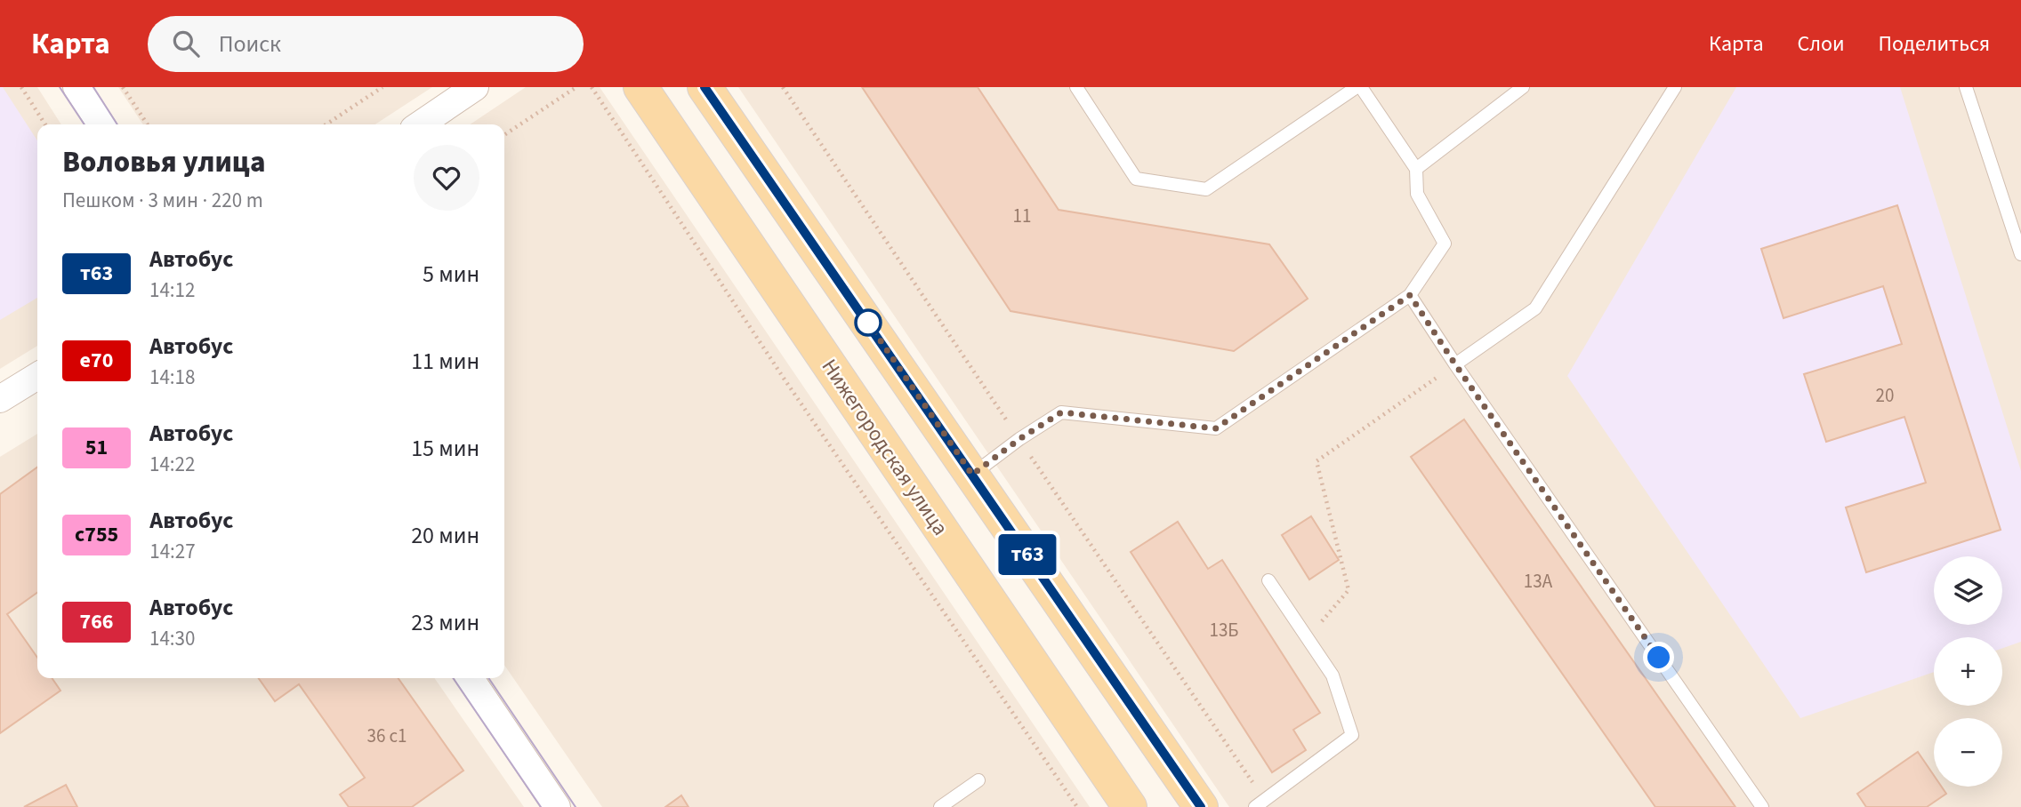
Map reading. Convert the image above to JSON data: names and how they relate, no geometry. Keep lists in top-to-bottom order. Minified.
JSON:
{"streets":{"main road":["Нижегородская улица"]},"lines":["bus line т63"],"house_numbers":["11","20","13А","13Б","36 с1"],"page":{"header":"Карта","search":"Поиск","nav":["Карта","Слои","Поделиться"],"on_map":"т63","heading":["Воловья улица","Пешком · 3 мин · 220 m"],"list":[{"mark":"т63","name":"Автобус","note":"14:12","value":"5 мин"},{"mark":"е70","name":"Автобус","note":"14:18","value":"11 мин"},{"mark":"51","name":"Автобус","note":"14:22","value":"15 мин"},{"mark":"с755","name":"Автобус","note":"14:27","value":"20 мин"},{"mark":"766","name":"Автобус","note":"14:30","value":"23 мин"}],"map_buttons":["+","−"]}}
